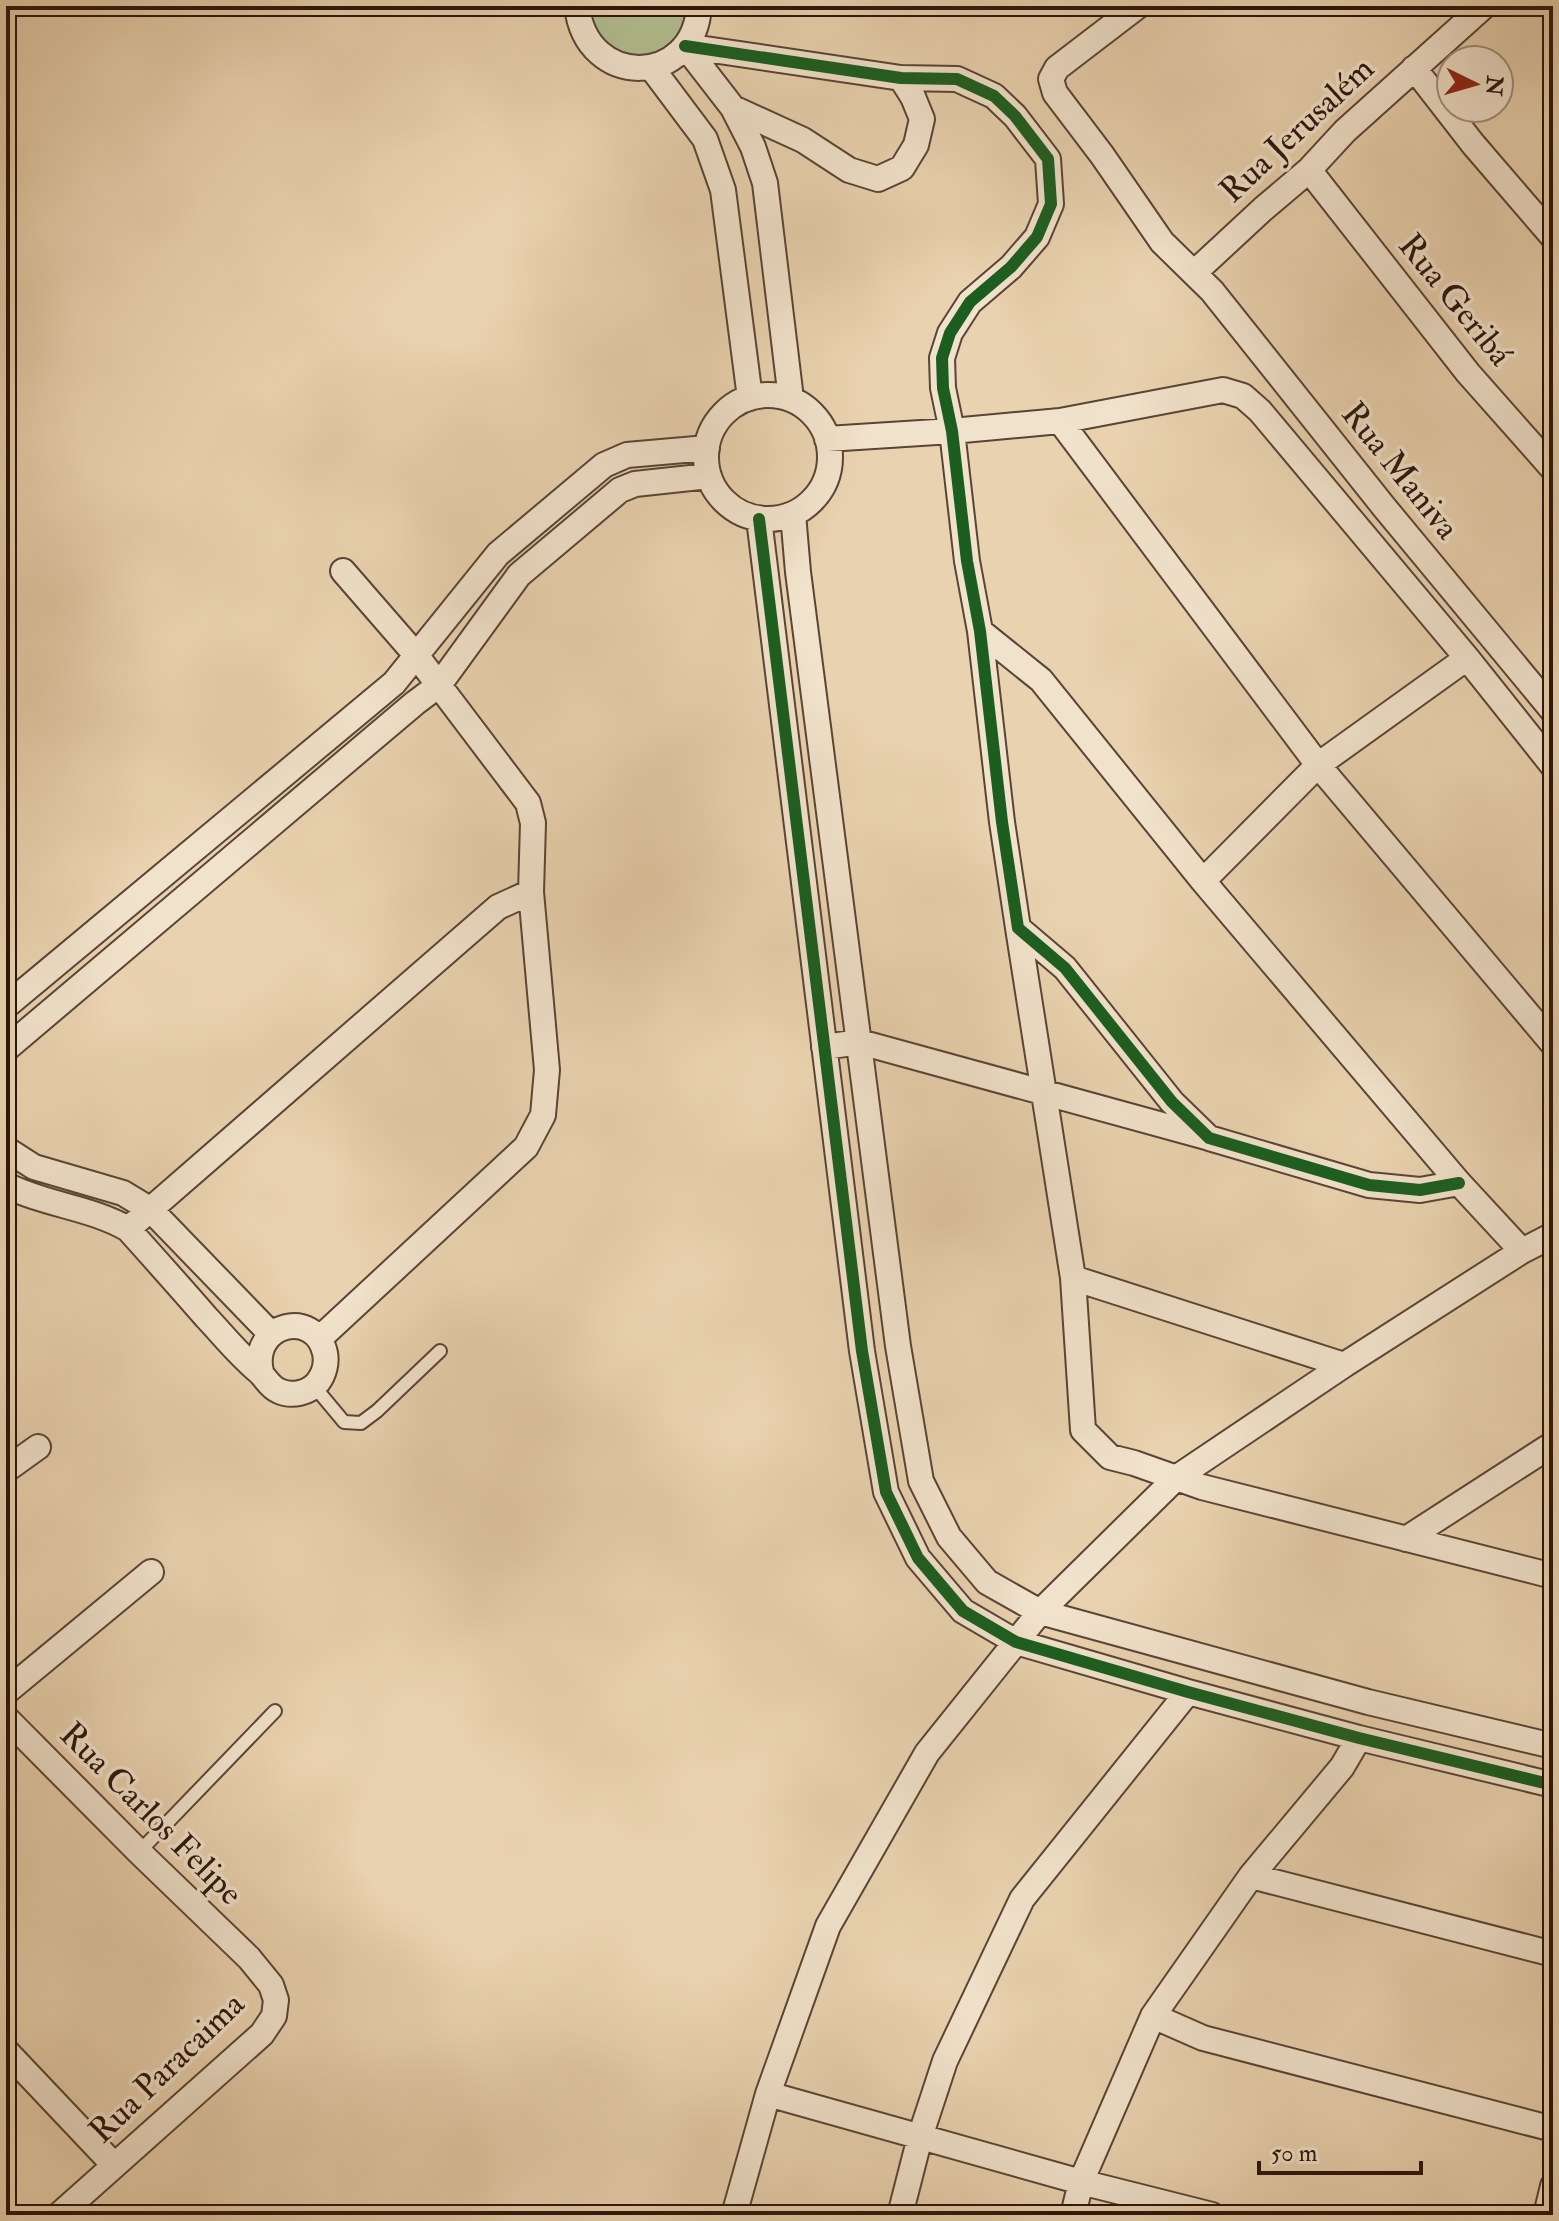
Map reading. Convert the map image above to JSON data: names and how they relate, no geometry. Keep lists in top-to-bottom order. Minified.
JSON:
{"streets":{"street":["Rua Jerusalém","Rua Geribá","Rua Maniva","Rua Carlos Felipe","Rua Paracaima"]},"crossings":[["Rua Jerusalém","Rua Geribá"],["Rua Jerusalém","Rua Maniva"],["Rua Carlos Felipe","Rua Paracaima"]],"scale_bar":"50 m","north":"right"}
